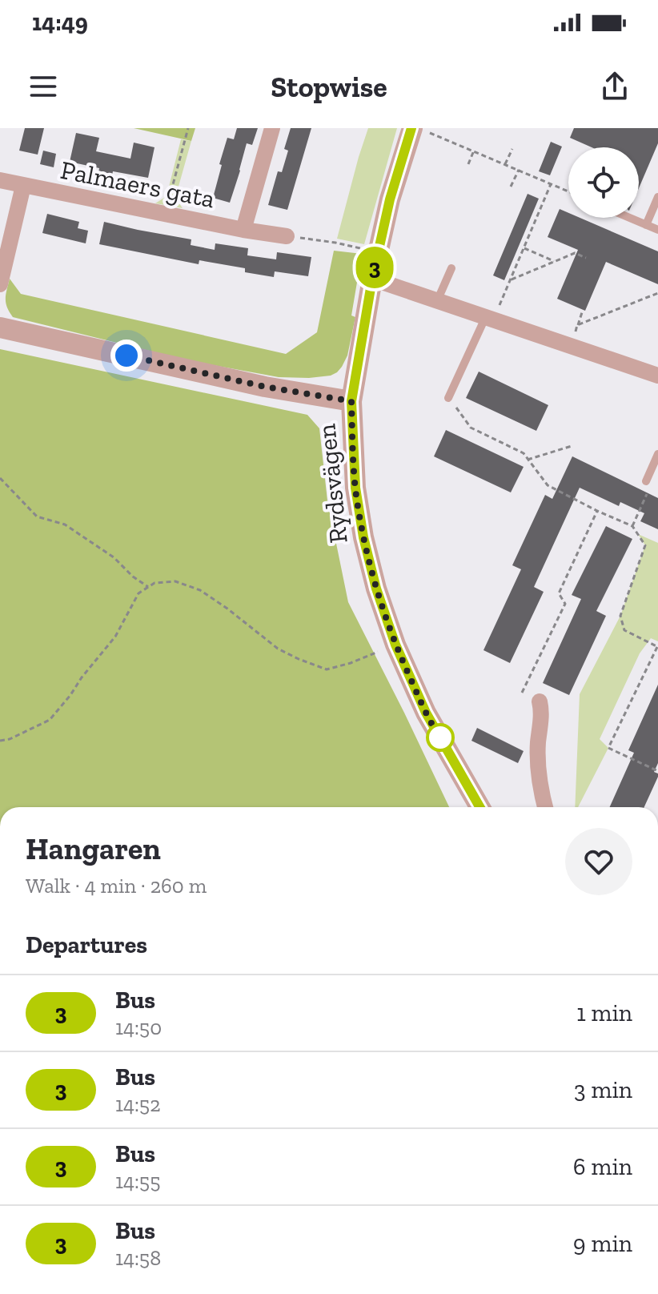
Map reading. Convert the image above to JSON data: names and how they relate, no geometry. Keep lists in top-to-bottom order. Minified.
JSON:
{"streets":{"street":["Palmaers gata","Rydsvägen"]},"lines":["bus line 3"],"page":{"status":"14:49","header":"Stopwise","on_map":"3","heading":[["Hangaren","Walk · 4 min · 260 m"],"Departures"],"list":[{"mark":"3","name":"Bus","note":"14:50","value":"1 min"},{"mark":"3","name":"Bus","note":"14:52","value":"3 min"},{"mark":"3","name":"Bus","note":"14:55","value":"6 min"},{"mark":"3","name":"Bus","note":"14:58","value":"9 min"}]}}
